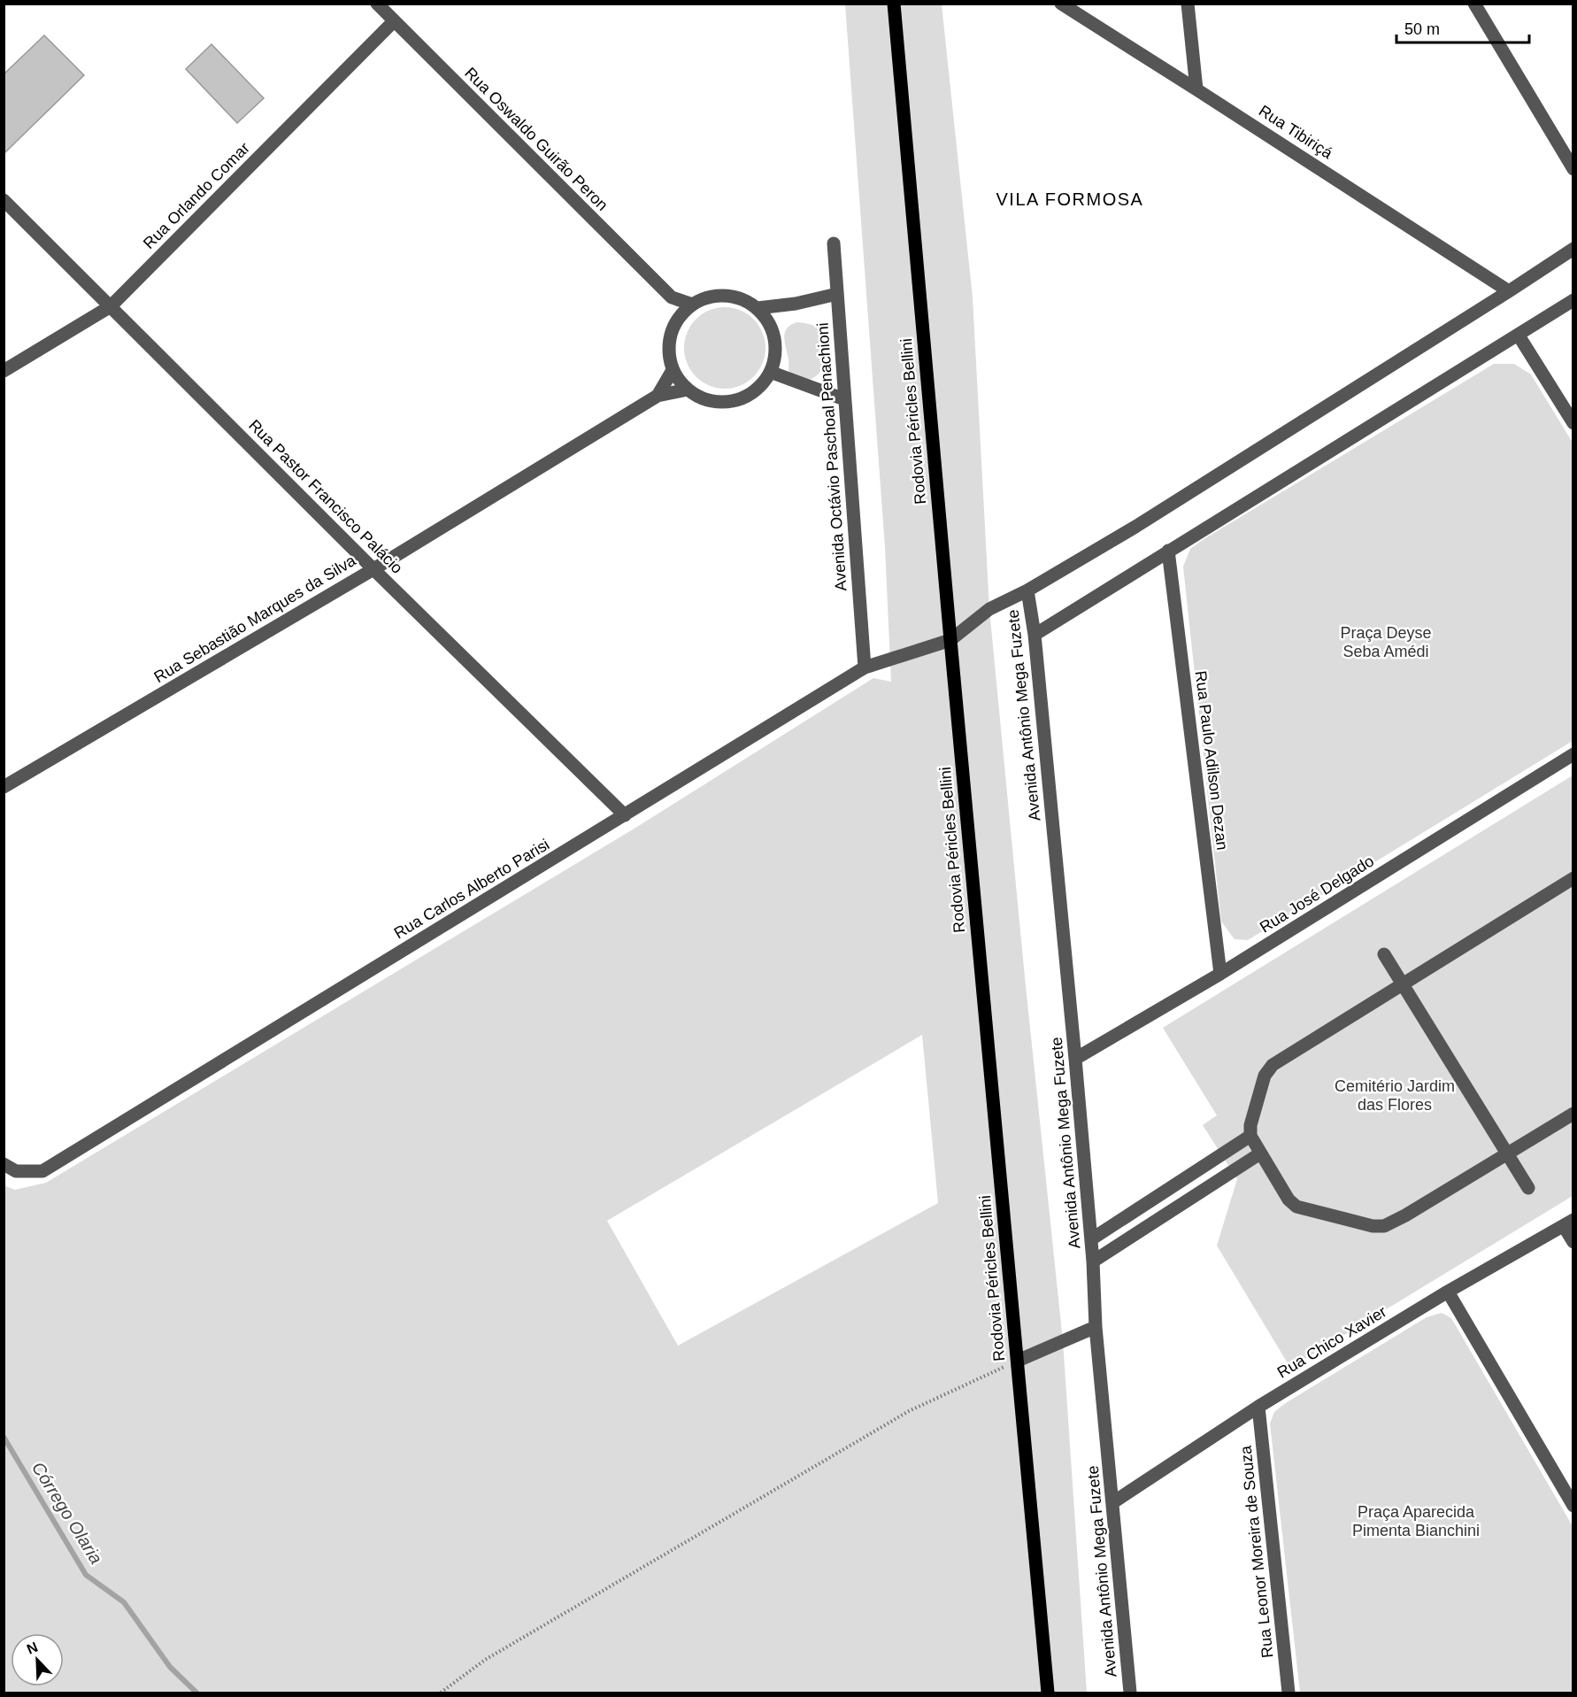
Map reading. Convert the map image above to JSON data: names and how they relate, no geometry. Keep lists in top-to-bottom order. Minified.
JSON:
{"streets":{"main road":["Rodovia Péricles Bellini"],"street":["Rua Tibiriçá","Rua Oswaldo Guirão Peron","Rua Orlando Comar","Avenida Octávio Paschoal Penachioni","Rua Pastor Francisco Palácio","Rua Sebastião Marques da Silva","Avenida Antônio Mega Fuzete","Rua Paulo Adilson Dezan","Rua Carlos Alberto Parisi","Rua José Delgado","Rua Chico Xavier","Rua Leonor Moreira de Souza"]},"crossings":[["Rua Oswaldo Guirão Peron","Rua Orlando Comar"],["Rua Oswaldo Guirão Peron","Rua Sebastião Marques da Silva"],["Rua Orlando Comar","Rua Pastor Francisco Palácio"],["Rodovia Péricles Bellini","Rua Carlos Alberto Parisi"],["Avenida Octávio Paschoal Penachioni","Rua Carlos Alberto Parisi"],["Rua Pastor Francisco Palácio","Rua Sebastião Marques da Silva"],["Rua Pastor Francisco Palácio","Rua Carlos Alberto Parisi"],["Avenida Antônio Mega Fuzete","Rua José Delgado"],["Avenida Antônio Mega Fuzete","Rua Chico Xavier"],["Rua Paulo Adilson Dezan","Rua José Delgado"],["Rua Chico Xavier","Rua Leonor Moreira de Souza"]],"districts":["VILA FORMOSA"],"water":["Córrego Olaria"],"parks":["Praça Deyse Seba Amédi","Cemitério Jardim das Flores","Praça Aparecida Pimenta Bianchini"],"scale_bar":"50 m","north":"top left"}
